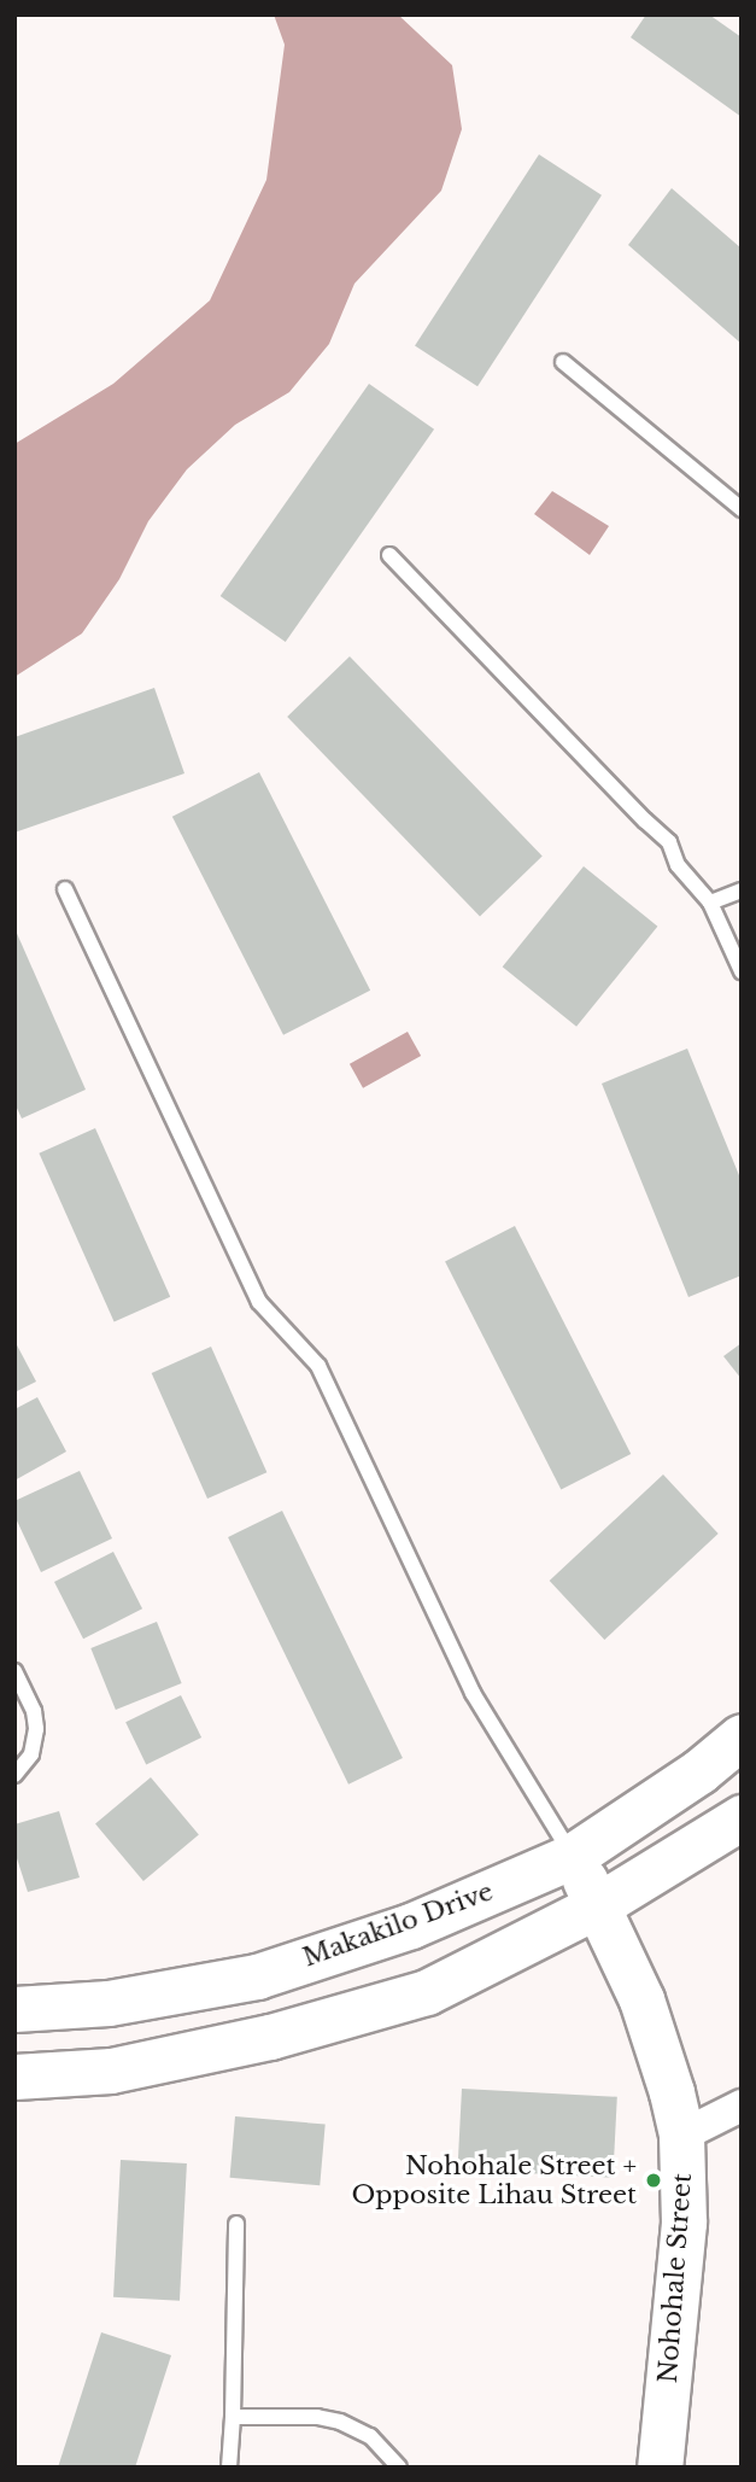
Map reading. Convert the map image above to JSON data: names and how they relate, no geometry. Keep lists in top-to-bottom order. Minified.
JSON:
{"streets":{"main road":["Makakilo Drive","Nohohale Street"]},"crossings":[["Makakilo Drive","Nohohale Street"]],"places":["Nohohale Street + Opposite Lihau Street"]}
